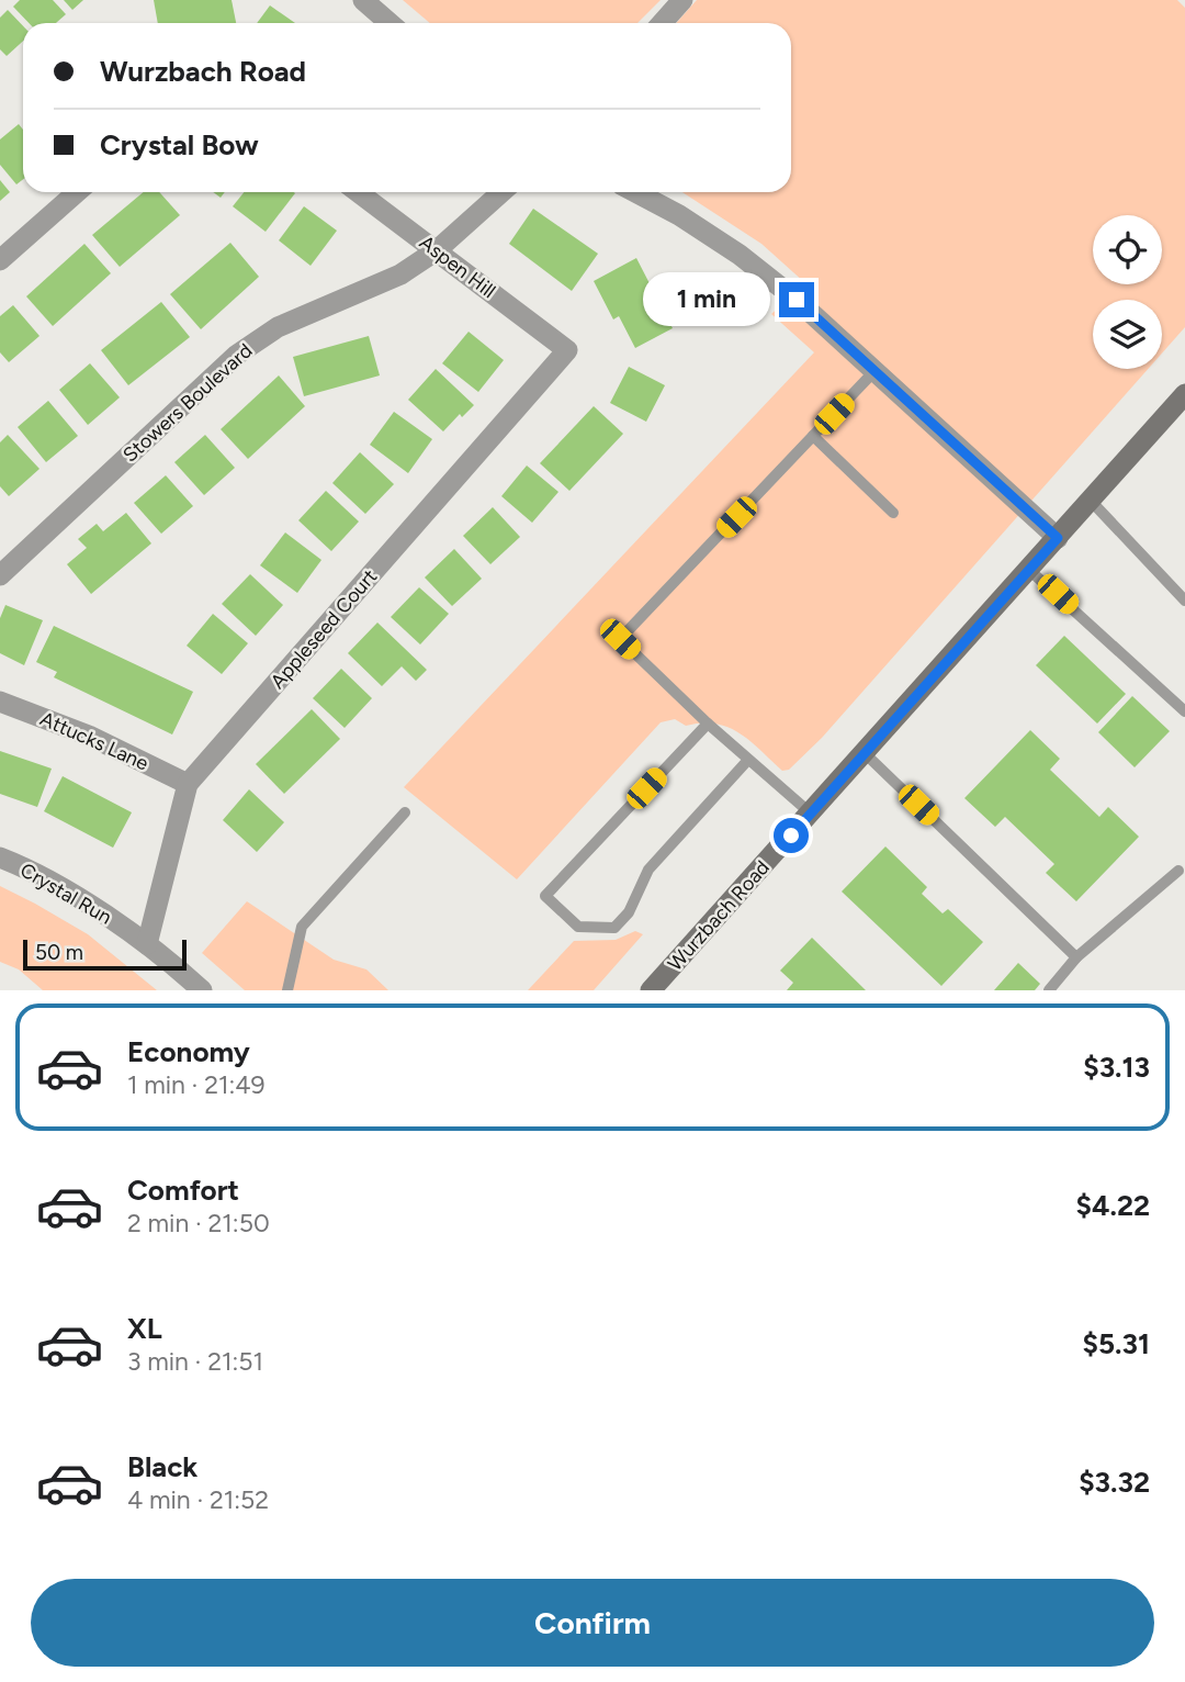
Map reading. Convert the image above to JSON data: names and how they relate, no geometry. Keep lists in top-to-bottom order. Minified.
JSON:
{"streets":{"main road":["Wurzbach Road"],"street":["Aspen Hill","Stowers Boulevard","Appleseed Court","Attucks Lane","Crystal Run"]},"crossings":[["Aspen Hill","Stowers Boulevard"],["Aspen Hill","Appleseed Court"],["Appleseed Court","Attucks Lane"],["Appleseed Court","Crystal Run"]],"scale_bar":"50 m","page":{"banner":["Wurzbach Road","Crystal Bow"],"bubble":"1 min","scale":"50 m","list":[{"name":"Economy","note":"1 min · 21:49","value":"$3.13"},{"name":"Comfort","note":"2 min · 21:50","value":"$4.22"},{"name":"XL","note":"3 min · 21:51","value":"$5.31"},{"name":"Black","note":"4 min · 21:52","value":"$3.32"}],"buttons":"Confirm"}}
